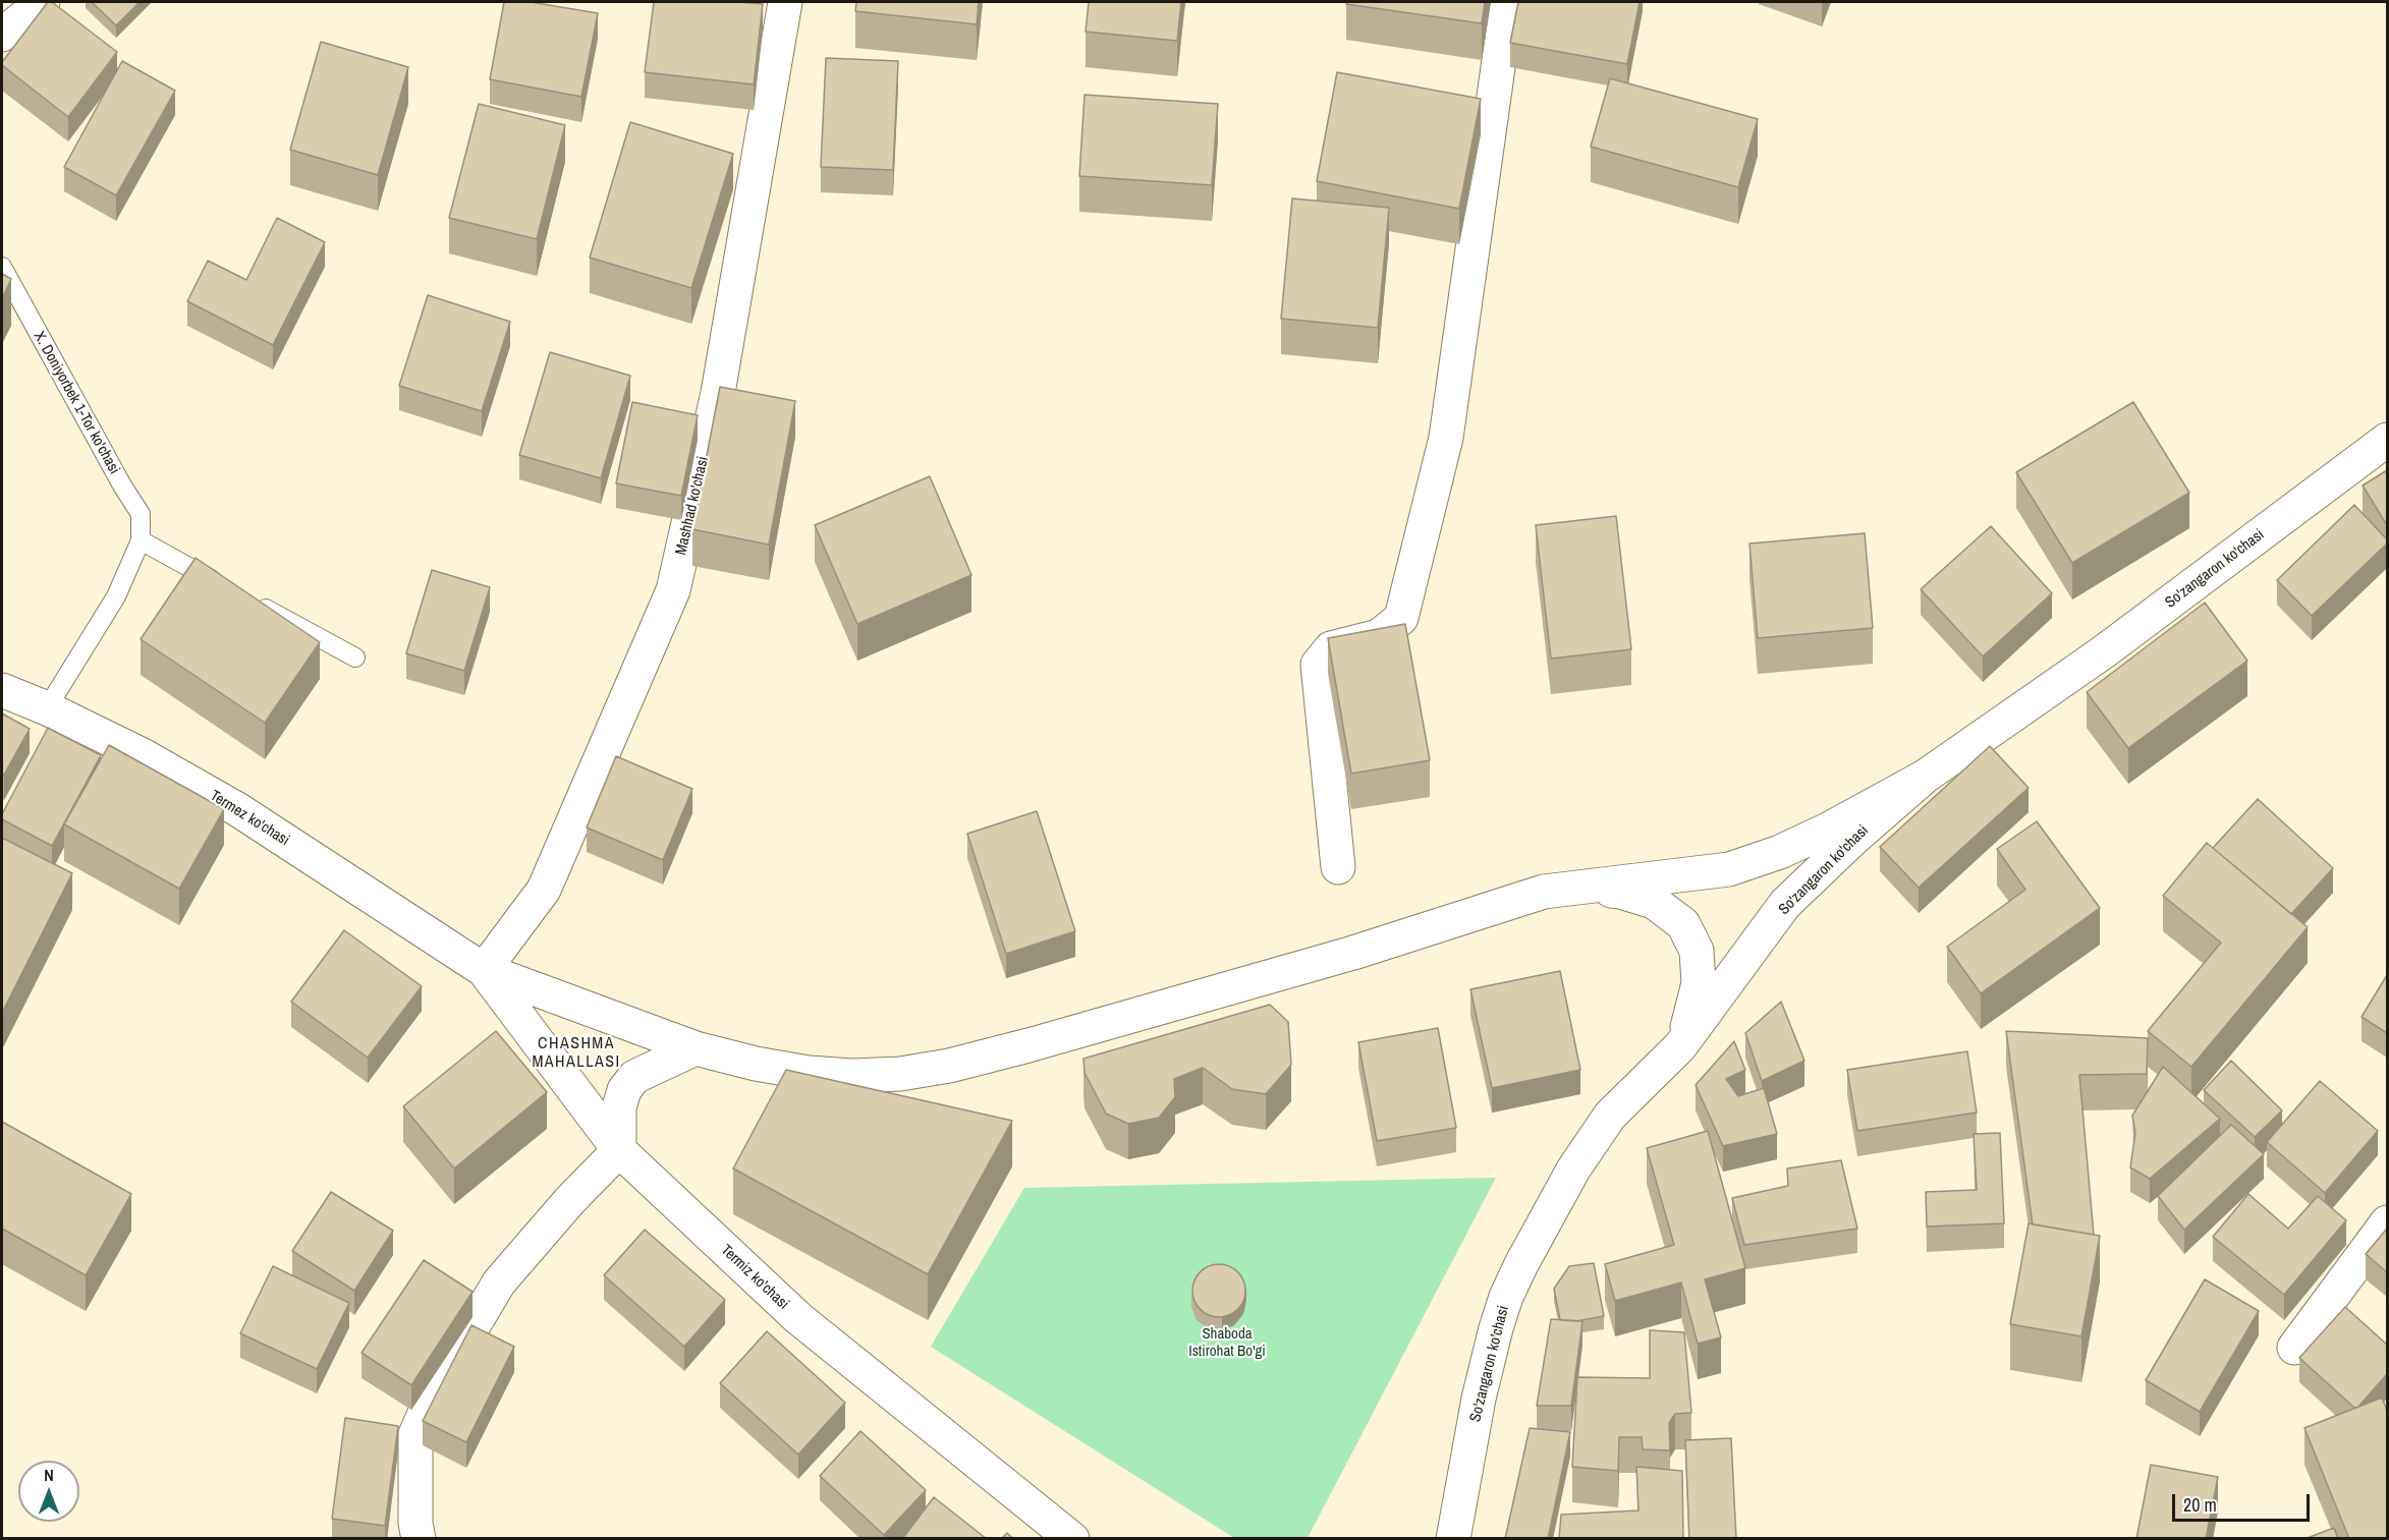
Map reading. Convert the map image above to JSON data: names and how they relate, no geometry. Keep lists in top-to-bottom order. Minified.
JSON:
{"streets":{"main road":["Mashhad ko'chasi","So'zangaron ko'chasi","Termez ko'chasi","Termiz ko'chasi"],"lane":["X. Doniyorbek 1-Tor ko'chasi"]},"crossings":[["X. Doniyorbek 1-Tor ko'chasi","Termez ko'chasi"],["Mashhad ko'chasi","Termez ko'chasi"],["Mashhad ko'chasi","Termiz ko'chasi"],["Termez ko'chasi","Termiz ko'chasi"]],"districts":["CHASHMA MAHALLASI"],"parks":["Shaboda Istirohat Bo'gi"],"scale_bar":"20 m","north":"top"}
